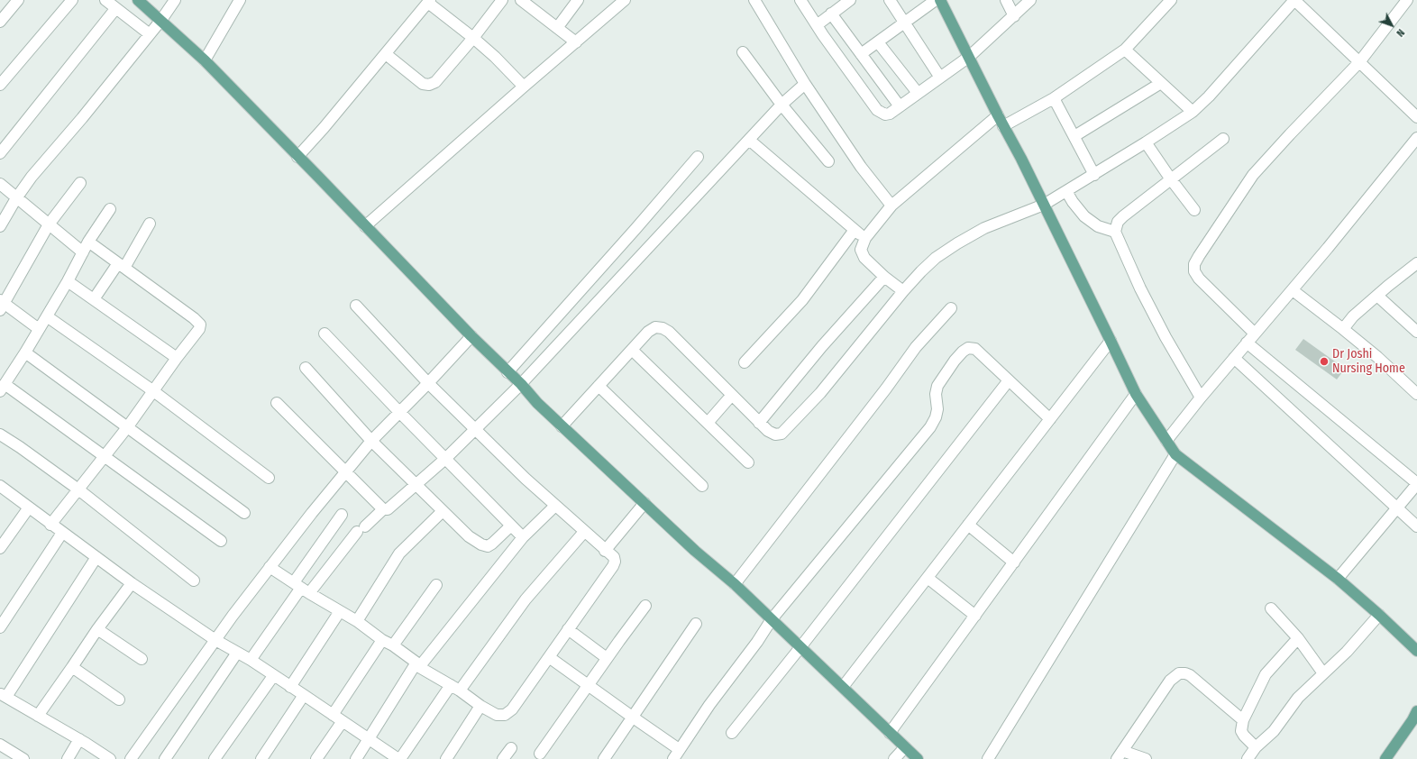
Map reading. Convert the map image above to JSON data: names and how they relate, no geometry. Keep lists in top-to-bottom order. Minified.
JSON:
{"places":["Dr Joshi Nursing Home"],"north":"bottom right"}
